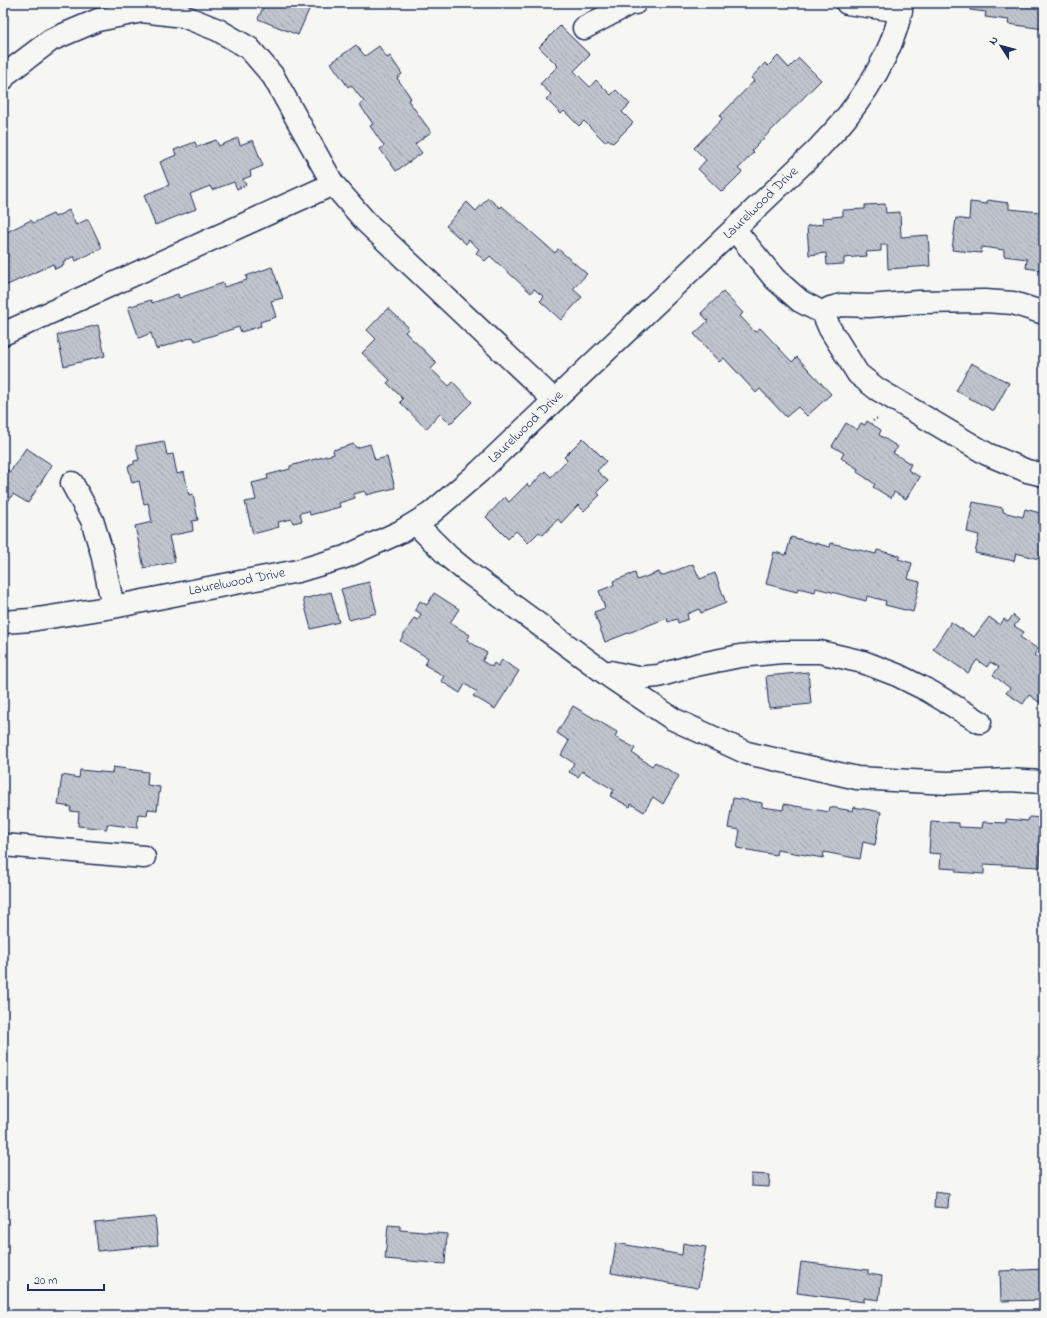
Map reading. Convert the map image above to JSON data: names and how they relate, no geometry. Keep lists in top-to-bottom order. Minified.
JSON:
{"streets":{"street":["Laurelwood Drive"]},"scale_bar":"20 m","north":"top left"}
